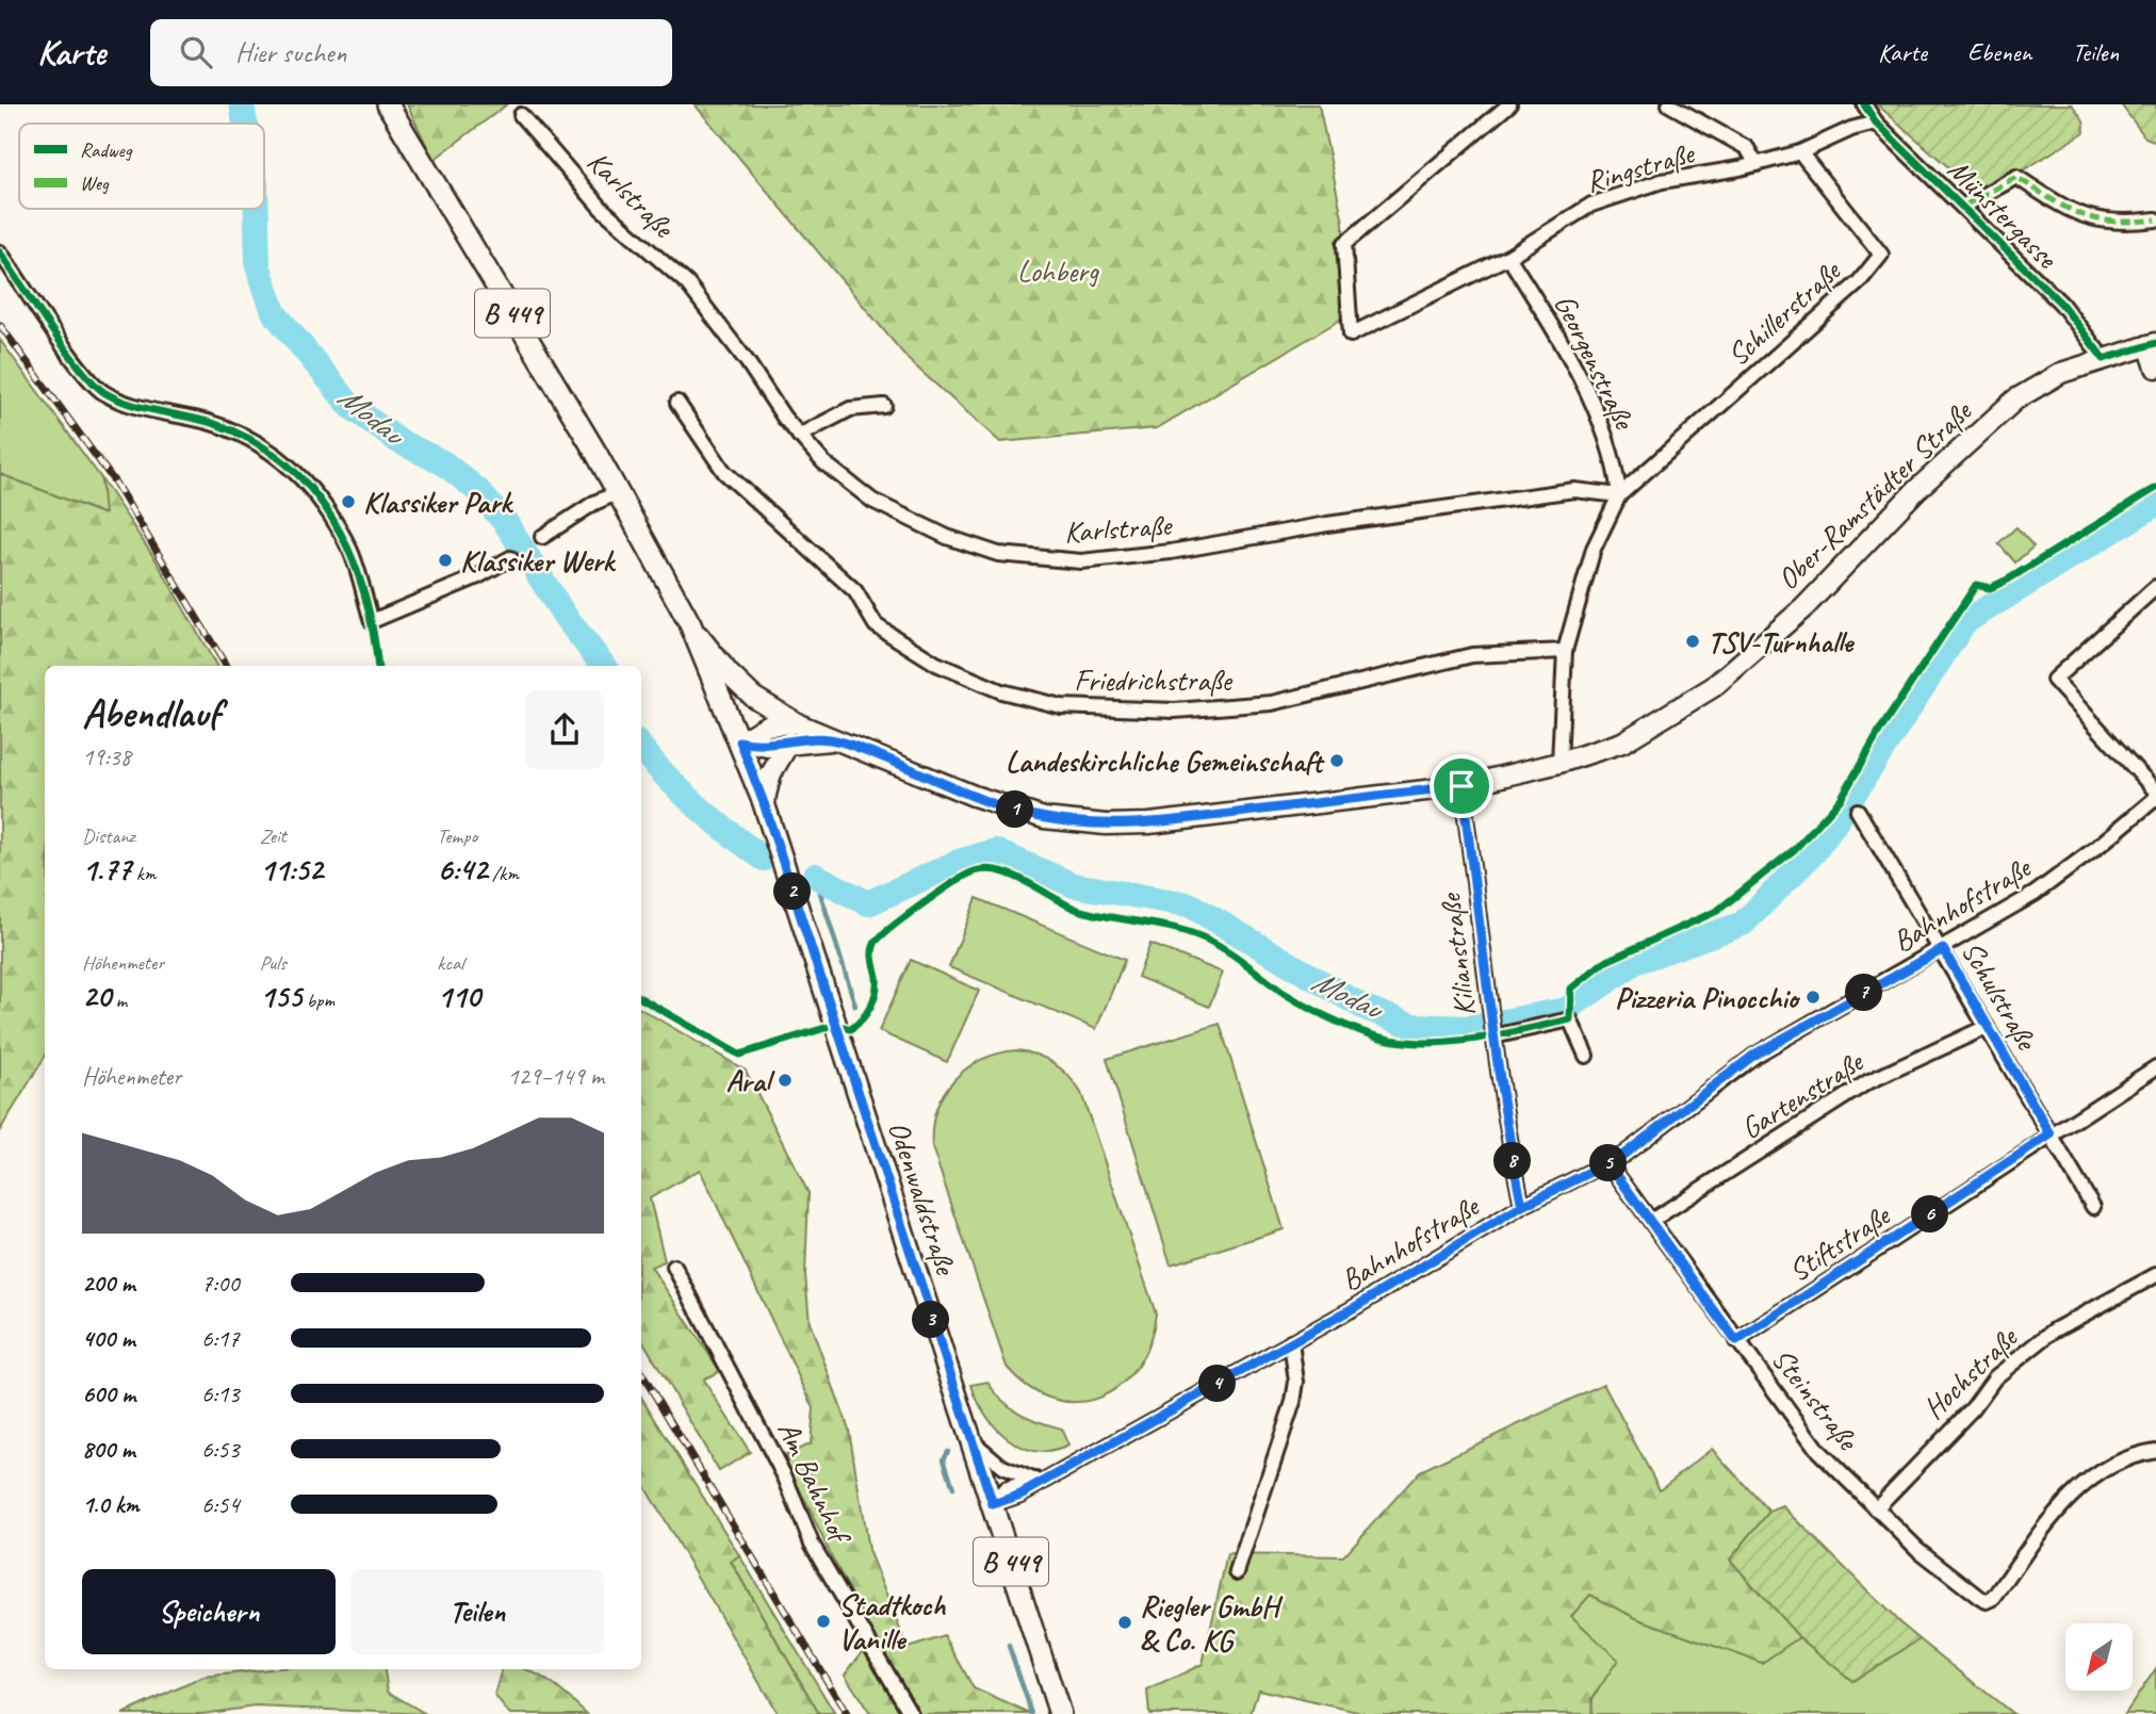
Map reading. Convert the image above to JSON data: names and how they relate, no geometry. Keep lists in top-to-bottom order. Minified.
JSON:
{"streets":{"main road":["B 449","Ober-Ramstädter Straße","Odenwaldstraße"],"street":["Ringstraße","Karlstraße","Münstergasse","Schillerstraße","Georgenstraße","Friedrichstraße","Bahnhofstraße","Kilianstraße","Schulstraße","Gartenstraße","Stiftstraße","Hochstraße","Steinstraße","Am Bahnhof"]},"crossings":[["Ringstraße","Münstergasse"],["Ringstraße","Schillerstraße"],["Ringstraße","Georgenstraße"],["Karlstraße","Schillerstraße"],["Karlstraße","Georgenstraße"],["Münstergasse","Ober-Ramstädter Straße"],["Schillerstraße","Georgenstraße"],["Ober-Ramstädter Straße","Kilianstraße"],["Ober-Ramstädter Straße","Odenwaldstraße"],["Bahnhofstraße","Kilianstraße"],["Bahnhofstraße","Schulstraße"],["Bahnhofstraße","Odenwaldstraße"],["Bahnhofstraße","Steinstraße"],["Schulstraße","Gartenstraße"],["Schulstraße","Stiftstraße"],["Gartenstraße","Steinstraße"],["Stiftstraße","Steinstraße"],["Hochstraße","Steinstraße"]],"water":["Modau"],"parks":["Lohberg"],"places":["Klassiker Park","Klassiker Werk","TSV-Turnhalle","Landeskirchliche Gemeinschaft","Pizzeria Pinocchio","Aral","Stadtkoch Vanille","Riegler GmbH & Co. KG"],"legend":["Radweg","Weg"],"north":"bottom left","page":{"header":"Karte","search":"Hier suchen","nav":["Karte","Ebenen","Teilen"],"heading":["Abendlauf","19:38"],"pins":["1","2","7","8","5","6","3","4"],"stats":[["Distanz","1.77 km"],["Zeit","11:52"],["Tempo","6:42 /km"],["Höhenmeter","20 m"],["Puls","155 bpm"],["kcal","110"]],"chart":["Höhenmeter","129–149 m"],"list":[{"name":"200 m","note":"7:00"},{"name":"400 m","note":"6:17"},{"name":"600 m","note":"6:13"},{"name":"800 m","note":"6:53"},{"name":"1.0 km","note":"6:54"}],"buttons":["Speichern","Teilen"]}}
